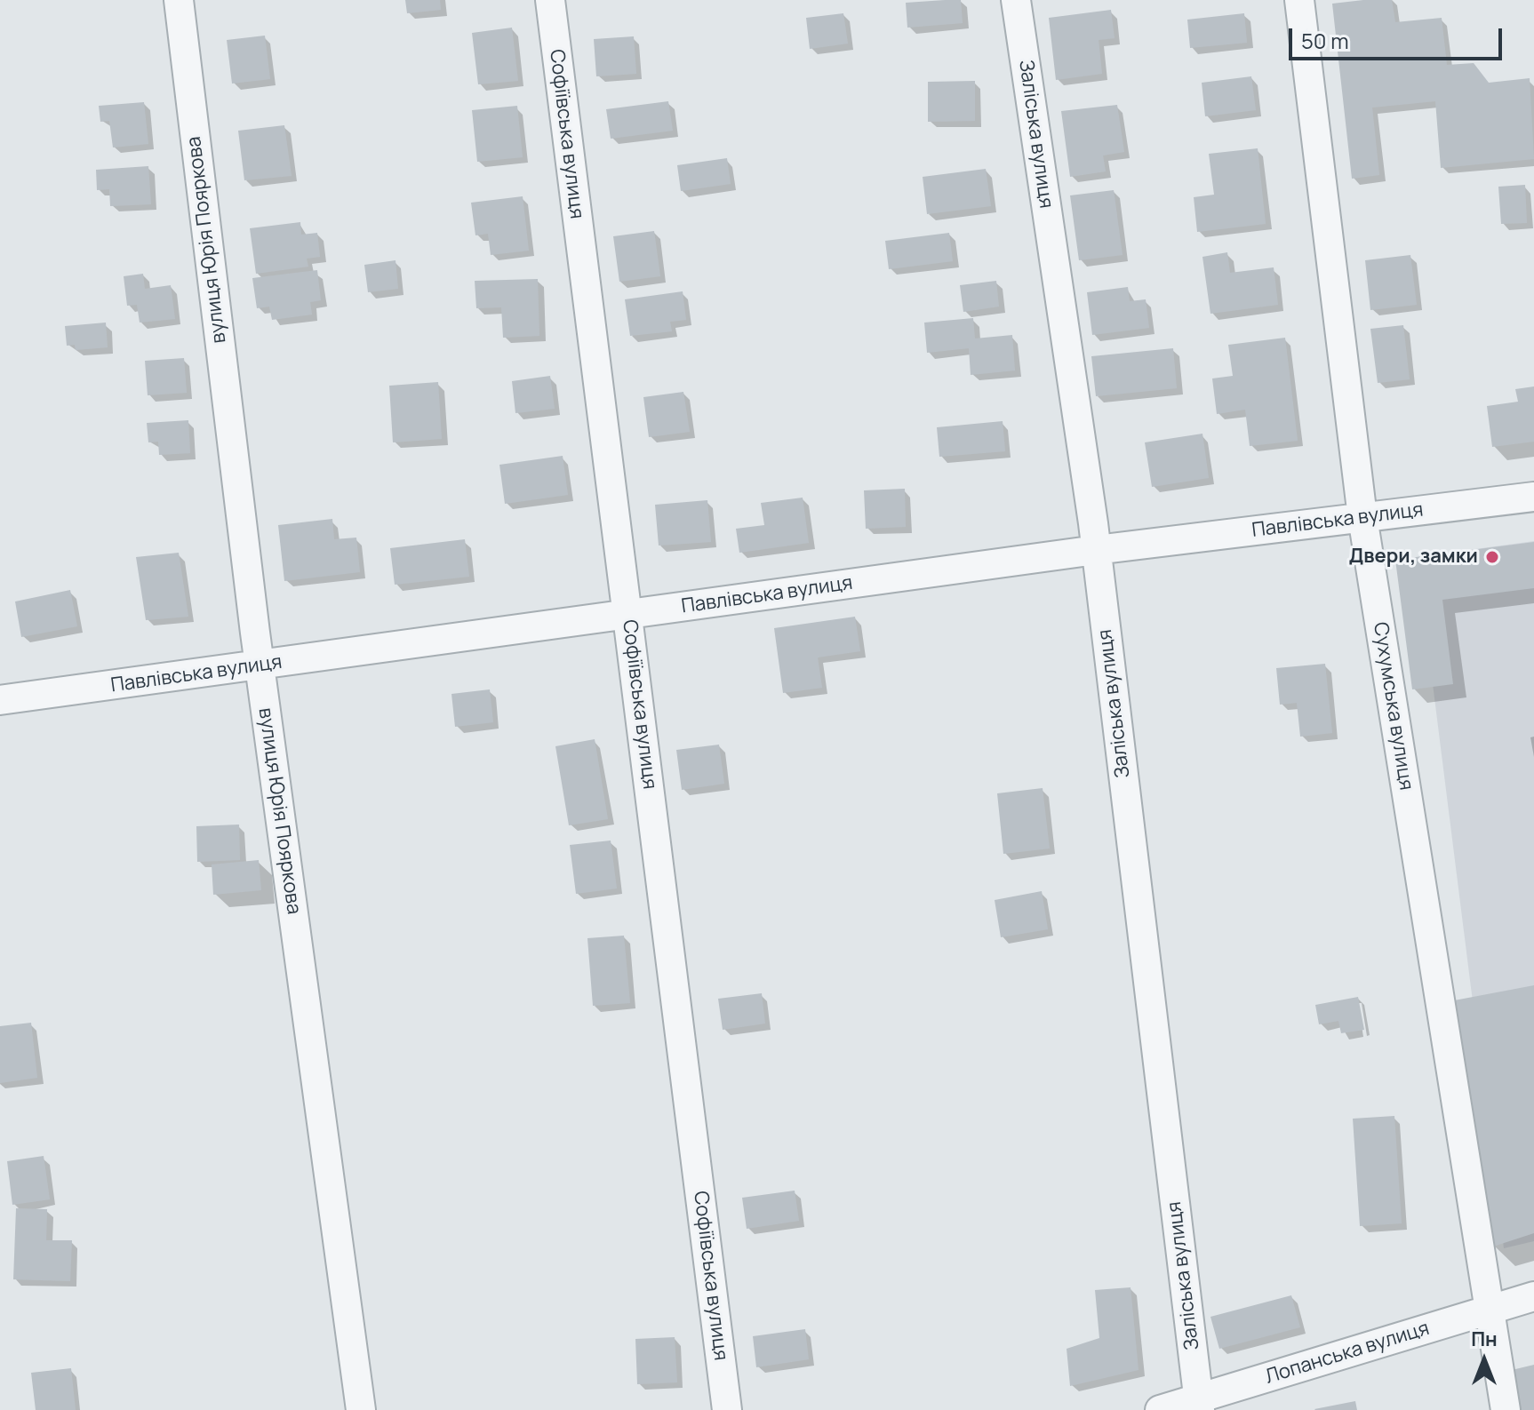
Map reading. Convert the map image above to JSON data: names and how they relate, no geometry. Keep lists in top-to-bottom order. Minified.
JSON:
{"streets":{"street":["Софіївська вулиця","Заліська вулиця","вулиця Юрія Пояркова","Павлівська вулиця","Сухумська вулиця","Лопанська вулиця"]},"crossings":[["Софіївська вулиця","Павлівська вулиця"],["Заліська вулиця","Павлівська вулиця"],["Заліська вулиця","Лопанська вулиця"],["вулиця Юрія Пояркова","Павлівська вулиця"],["Павлівська вулиця","Сухумська вулиця"],["Сухумська вулиця","Лопанська вулиця"]],"places":["Двери, замки"],"scale_bar":"50 m","north":"top"}
